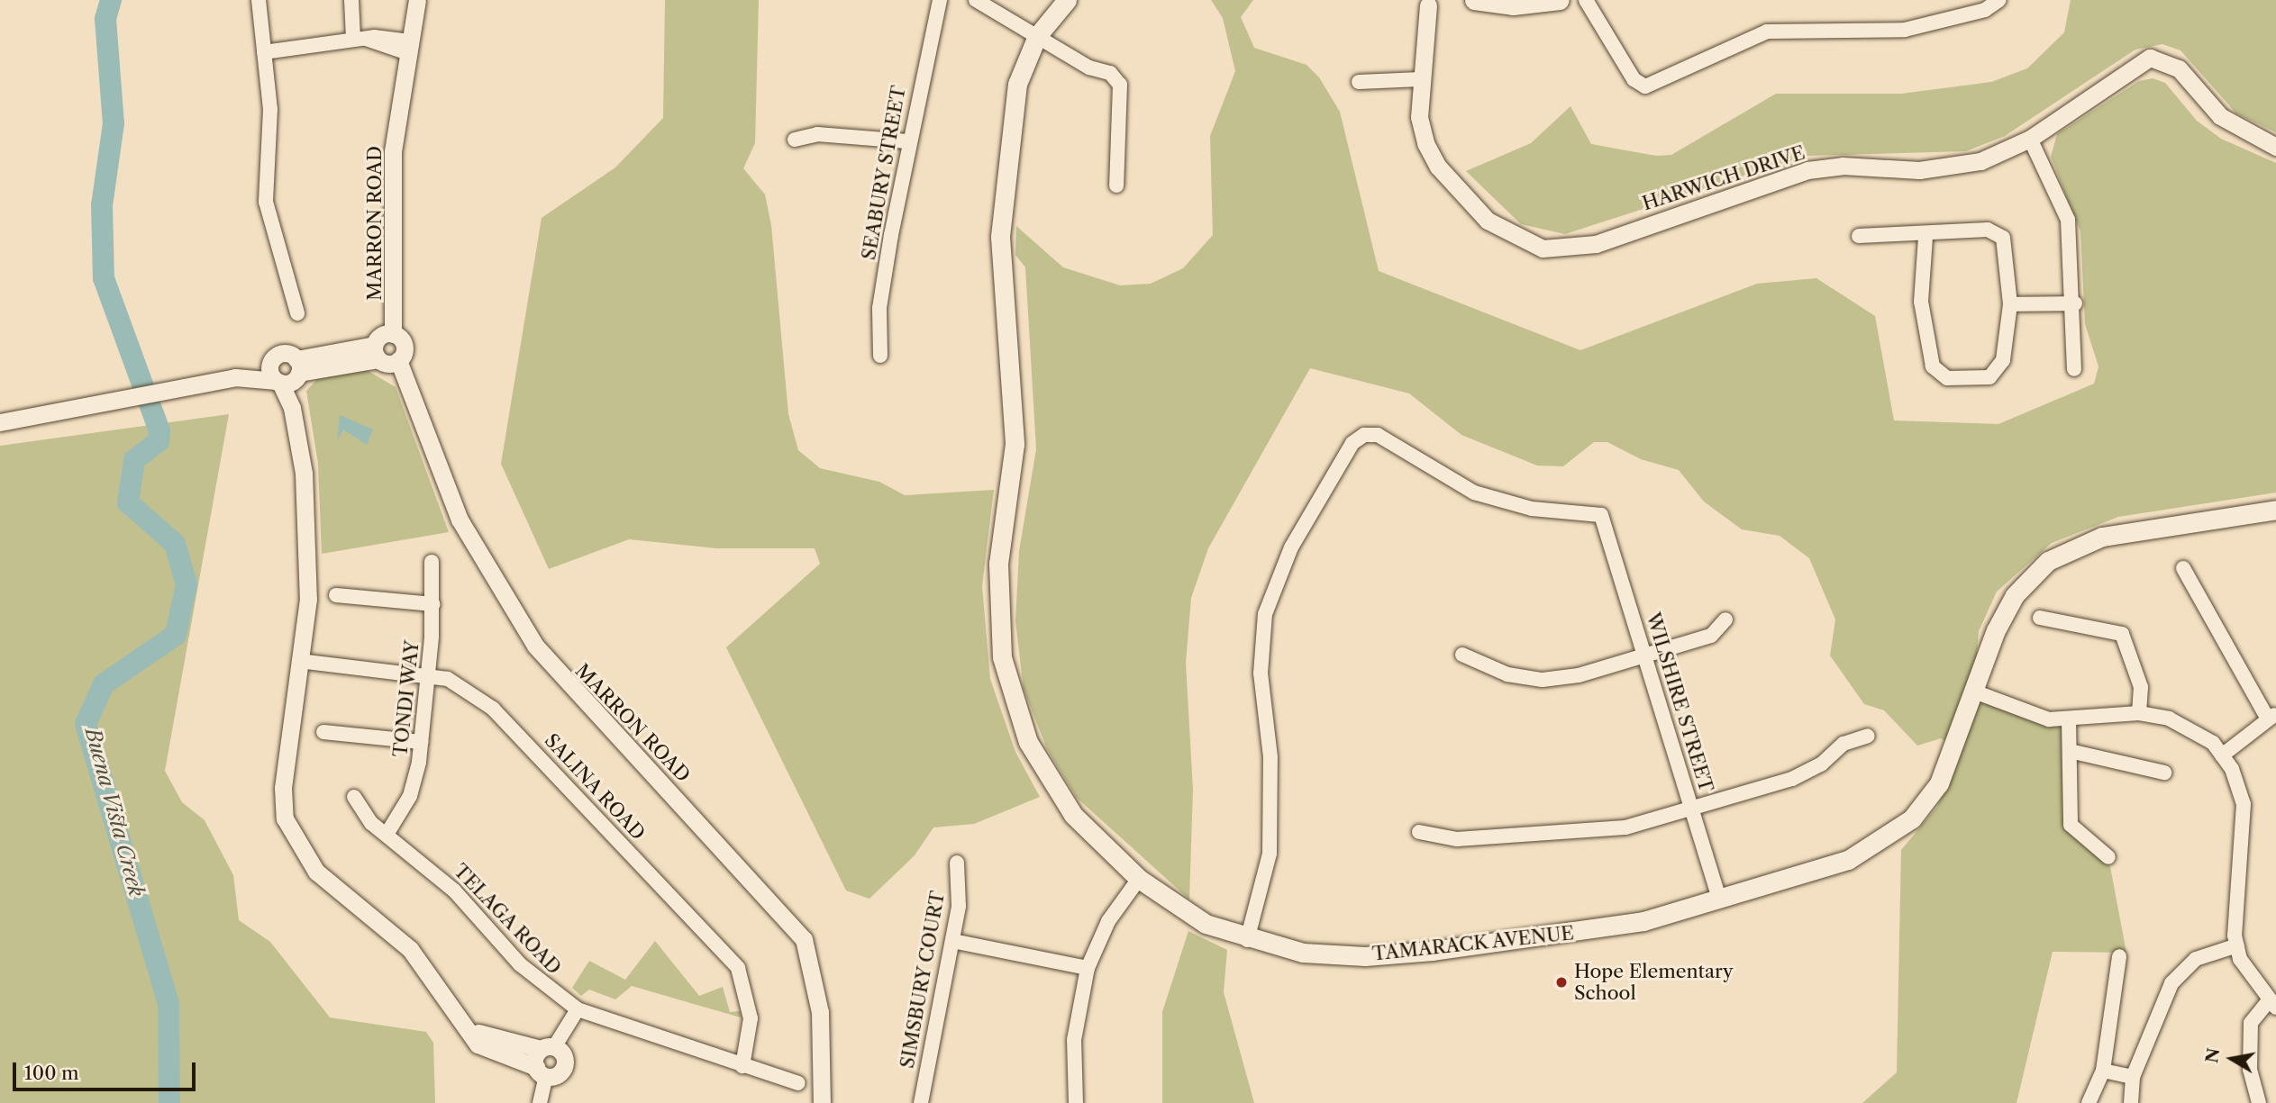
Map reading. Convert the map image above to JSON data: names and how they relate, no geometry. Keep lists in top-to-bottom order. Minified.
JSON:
{"streets":{"main road":["TAMARACK AVENUE"],"street":["SEABURY STREET","HARWICH DRIVE","MARRON ROAD","TONDI WAY","WILSHIRE STREET","SALINA ROAD","TELAGA ROAD","SIMSBURY COURT"]},"crossings":[["TONDI WAY","SALINA ROAD"],["TONDI WAY","TELAGA ROAD"],["WILSHIRE STREET","TAMARACK AVENUE"],["SALINA ROAD","TELAGA ROAD"]],"water":["Buena Vista Creek"],"places":["Hope Elementary School"],"scale_bar":"100 m","north":"left"}
